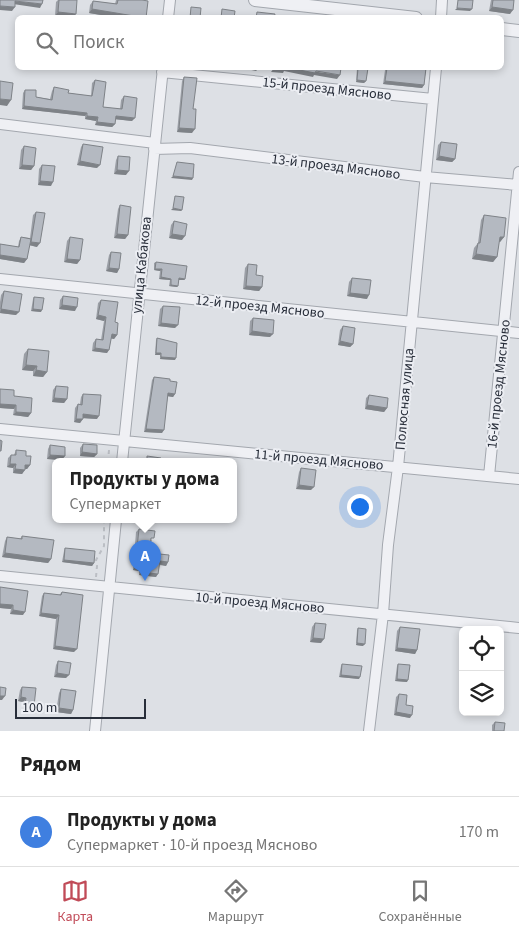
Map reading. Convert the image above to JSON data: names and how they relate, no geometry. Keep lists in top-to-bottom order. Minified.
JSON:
{"streets":{"street":["15-й проезд Мясново","13-й проезд Мясново","улица Кабакова","12-й проезд Мясново","16-й проезд Мясново","Полюсная улица","11-й проезд Мясново","10-й проезд Мясново"]},"crossings":[["15-й проезд Мясново","улица Кабакова"],["15-й проезд Мясново","Полюсная улица"],["13-й проезд Мясново","улица Кабакова"],["13-й проезд Мясново","16-й проезд Мясново"],["13-й проезд Мясново","Полюсная улица"],["улица Кабакова","12-й проезд Мясново"],["улица Кабакова","11-й проезд Мясново"],["12-й проезд Мясново","16-й проезд Мясново"],["12-й проезд Мясново","Полюсная улица"],["16-й проезд Мясново","11-й проезд Мясново"],["Полюсная улица","11-й проезд Мясново"],["Полюсная улица","10-й проезд Мясново"]],"scale_bar":"100 m","page":{"search":"Поиск","popup":["Продукты у дома","Супермаркет"],"pins":"A","scale":"100 m","heading":"Рядом","list":[{"mark":"A","name":"Продукты у дома","note":"Супермаркет · 10-й проезд Мясново","value":"170 m"}],"nav":["Карта","Маршрут","Сохранённые"]}}
